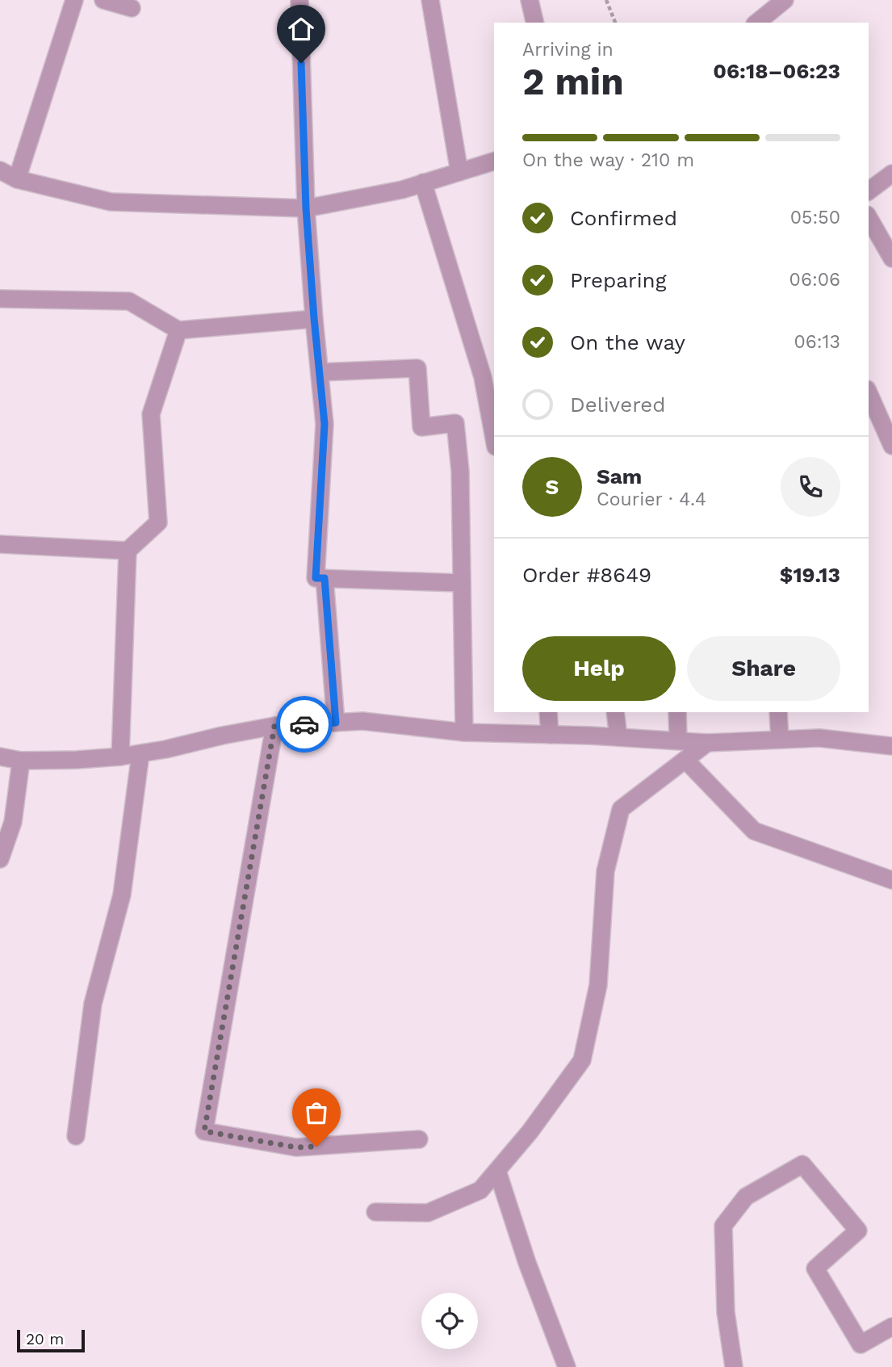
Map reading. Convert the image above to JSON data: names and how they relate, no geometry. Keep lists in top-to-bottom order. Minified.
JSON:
{"scale_bar":"20 m","page":{"heading":["2 min","Arriving in","06:18–06:23"],"panel":["Sam","Courier · 4.4","Order #8649","$19.13"],"bar":"On the way · 210 m","list":[["Confirmed","05:50"],["Preparing","06:06"],["On the way","06:13"],"Delivered"],"round":"S","buttons":["Help","Share"],"scale":"20 m"}}
